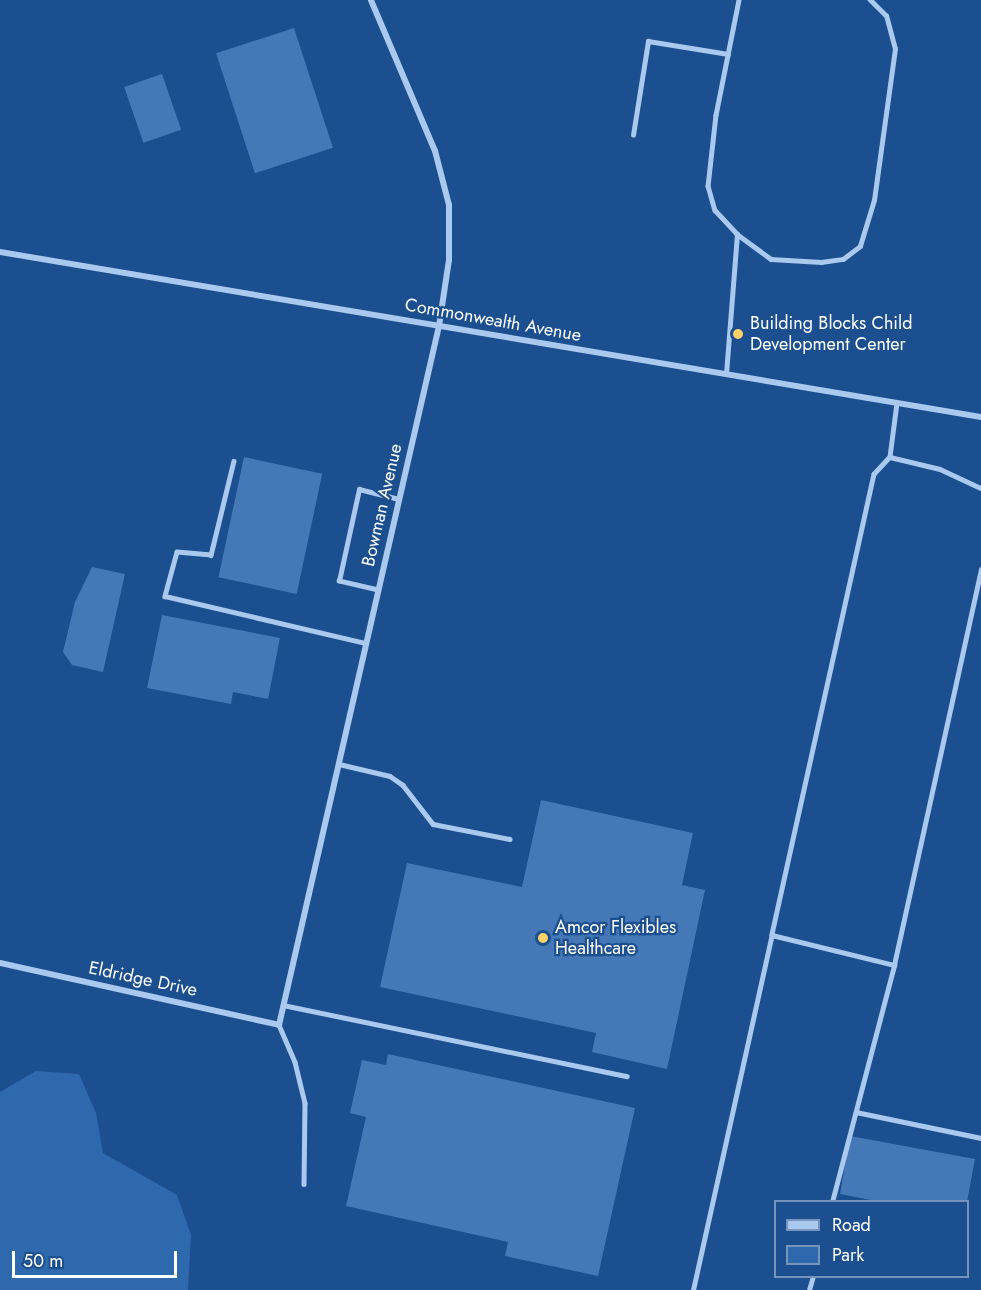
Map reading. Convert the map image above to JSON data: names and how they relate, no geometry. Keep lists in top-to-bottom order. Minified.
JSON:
{"streets":{"street":["Commonwealth Avenue","Bowman Avenue","Eldridge Drive"]},"crossings":[["Commonwealth Avenue","Bowman Avenue"],["Bowman Avenue","Eldridge Drive"]],"places":["Building Blocks Child Development Center","Amcor Flexibles Healthcare"],"legend":["Road","Park"],"scale_bar":"50 m"}
